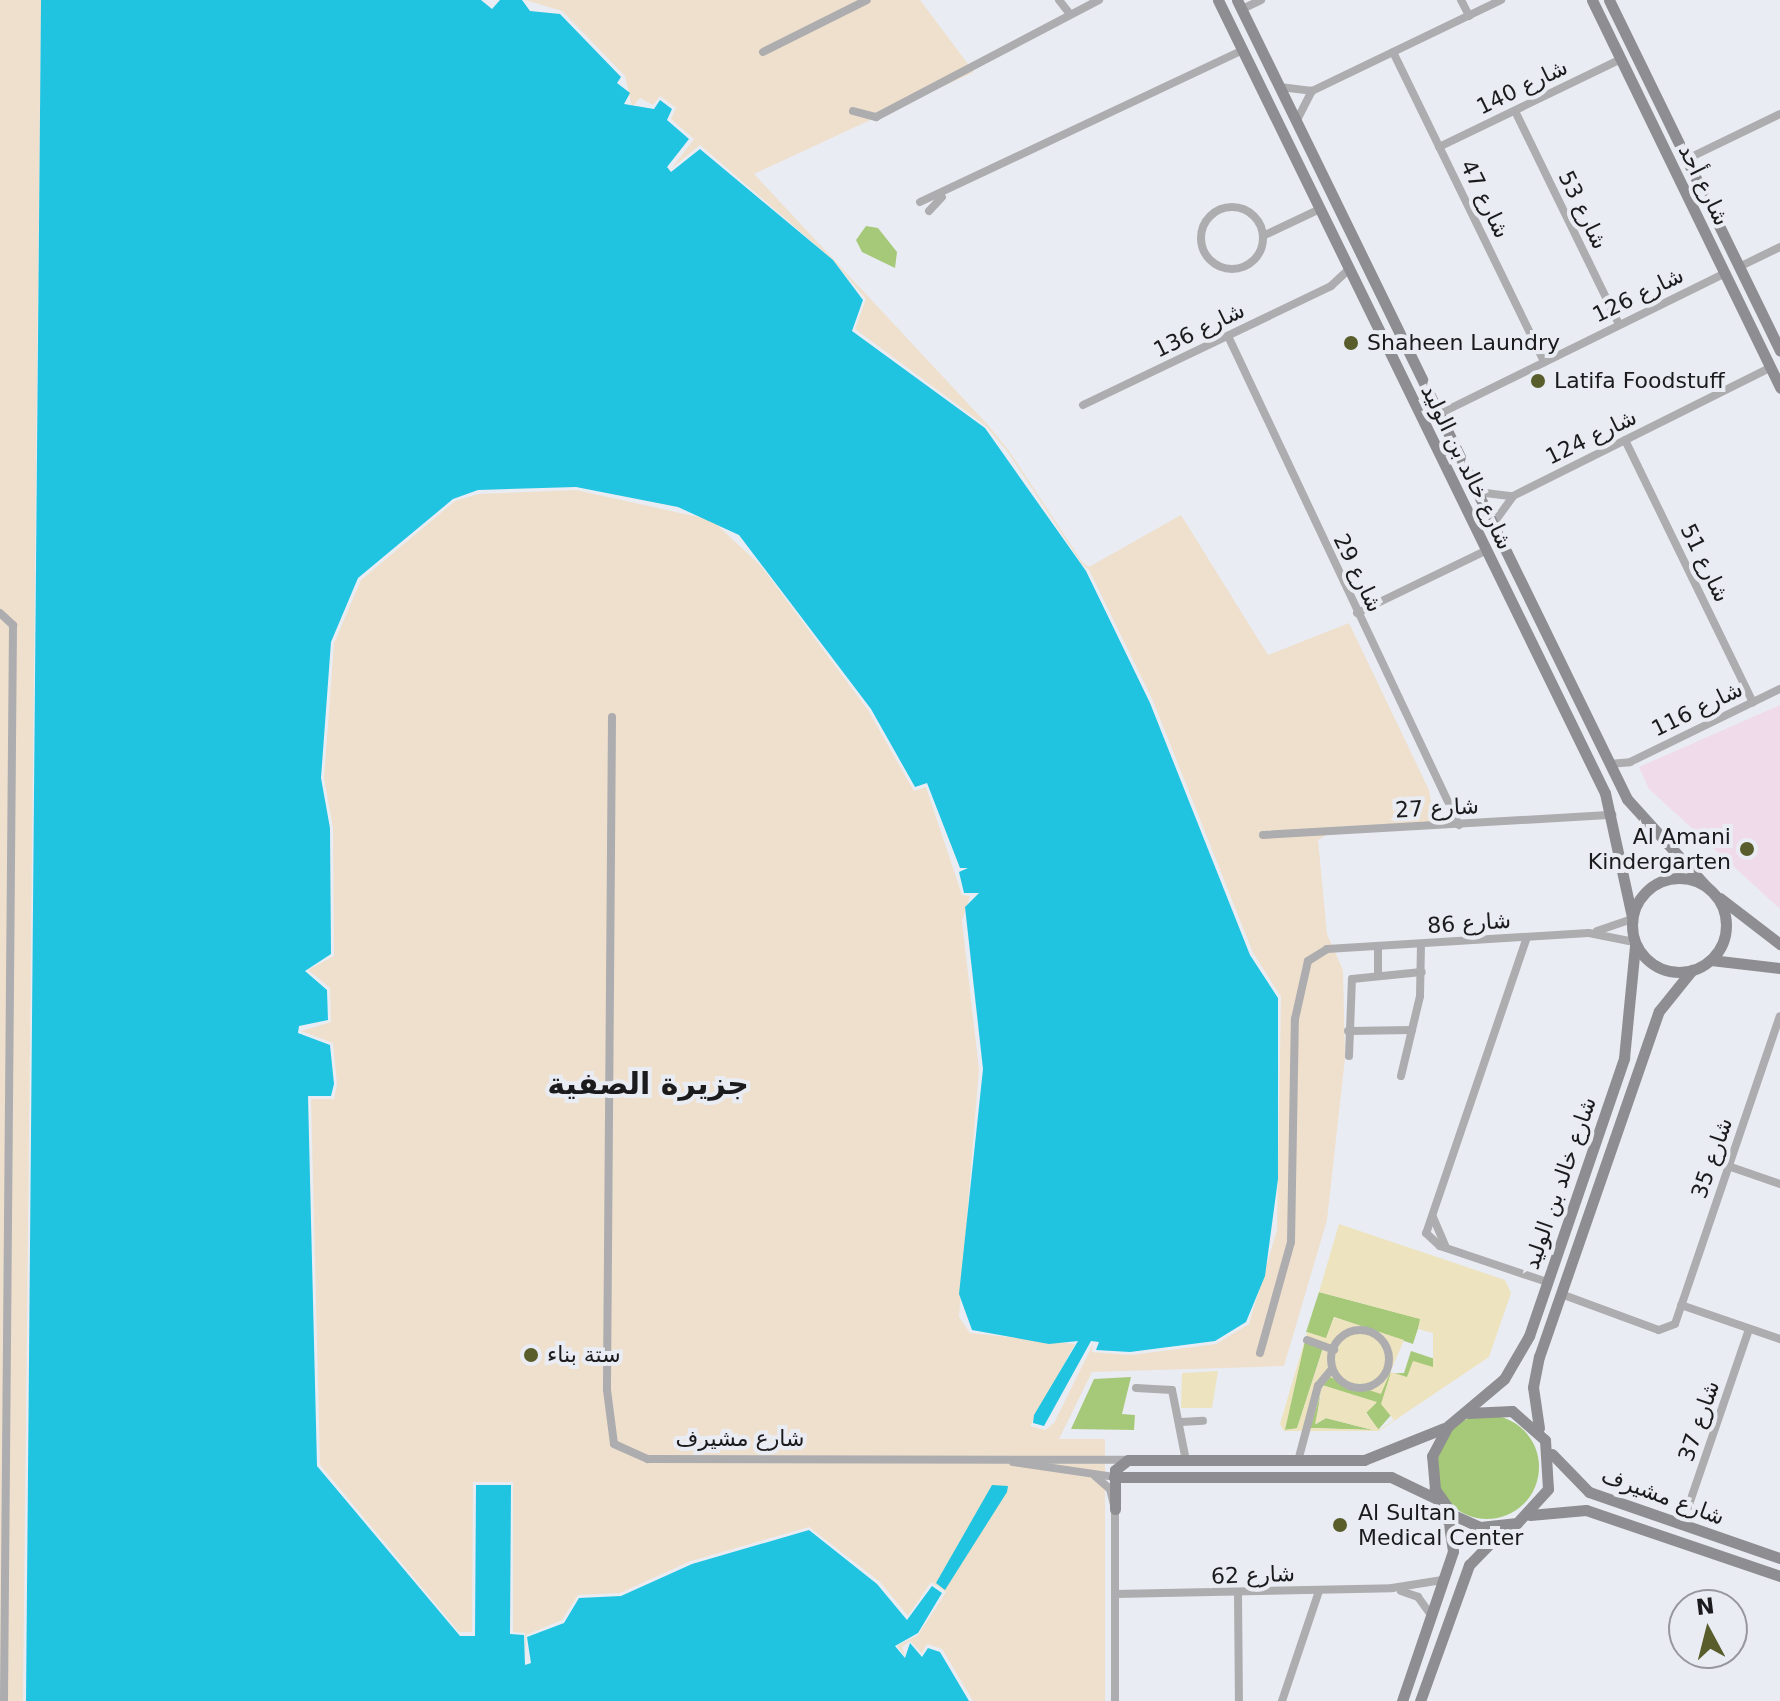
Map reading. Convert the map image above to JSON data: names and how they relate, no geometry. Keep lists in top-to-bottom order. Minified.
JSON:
{"streets":{"main road":["شارع أحد","شارع خالد بن الوليد","شارع مشيرف"],"street":["شارع 140","شارع 47","شارع 53","شارع 126","شارع 136","شارع 124","شارع 51","شارع 29","شارع 116","شارع 27","شارع 86","شارع 35","شارع 37","شارع 62"]},"crossings":[["شارع 140","شارع أحد"],["شارع 140","شارع 47"],["شارع 140","شارع 53"],["شارع أحد","شارع 126"],["شارع أحد","شارع 124"],["شارع 47","شارع 126"],["شارع 53","شارع 126"],["شارع 126","شارع خالد بن الوليد"],["شارع 136","شارع خالد بن الوليد"],["شارع 136","شارع 29"],["شارع 124","شارع خالد بن الوليد"],["شارع 124","شارع 51"],["شارع خالد بن الوليد","شارع 116"],["شارع خالد بن الوليد","شارع 27"],["شارع خالد بن الوليد","شارع 86"],["شارع خالد بن الوليد","شارع مشيرف"],["شارع 51","شارع 116"],["شارع 29","شارع 27"],["شارع 37","شارع مشيرف"]],"districts":["جزيرة الصفية"],"places":["Shaheen Laundry","Latifa Foodstuff","Al Amani Kindergarten","ستة بناء","Al Sultan Medical Center"],"north":"top"}
